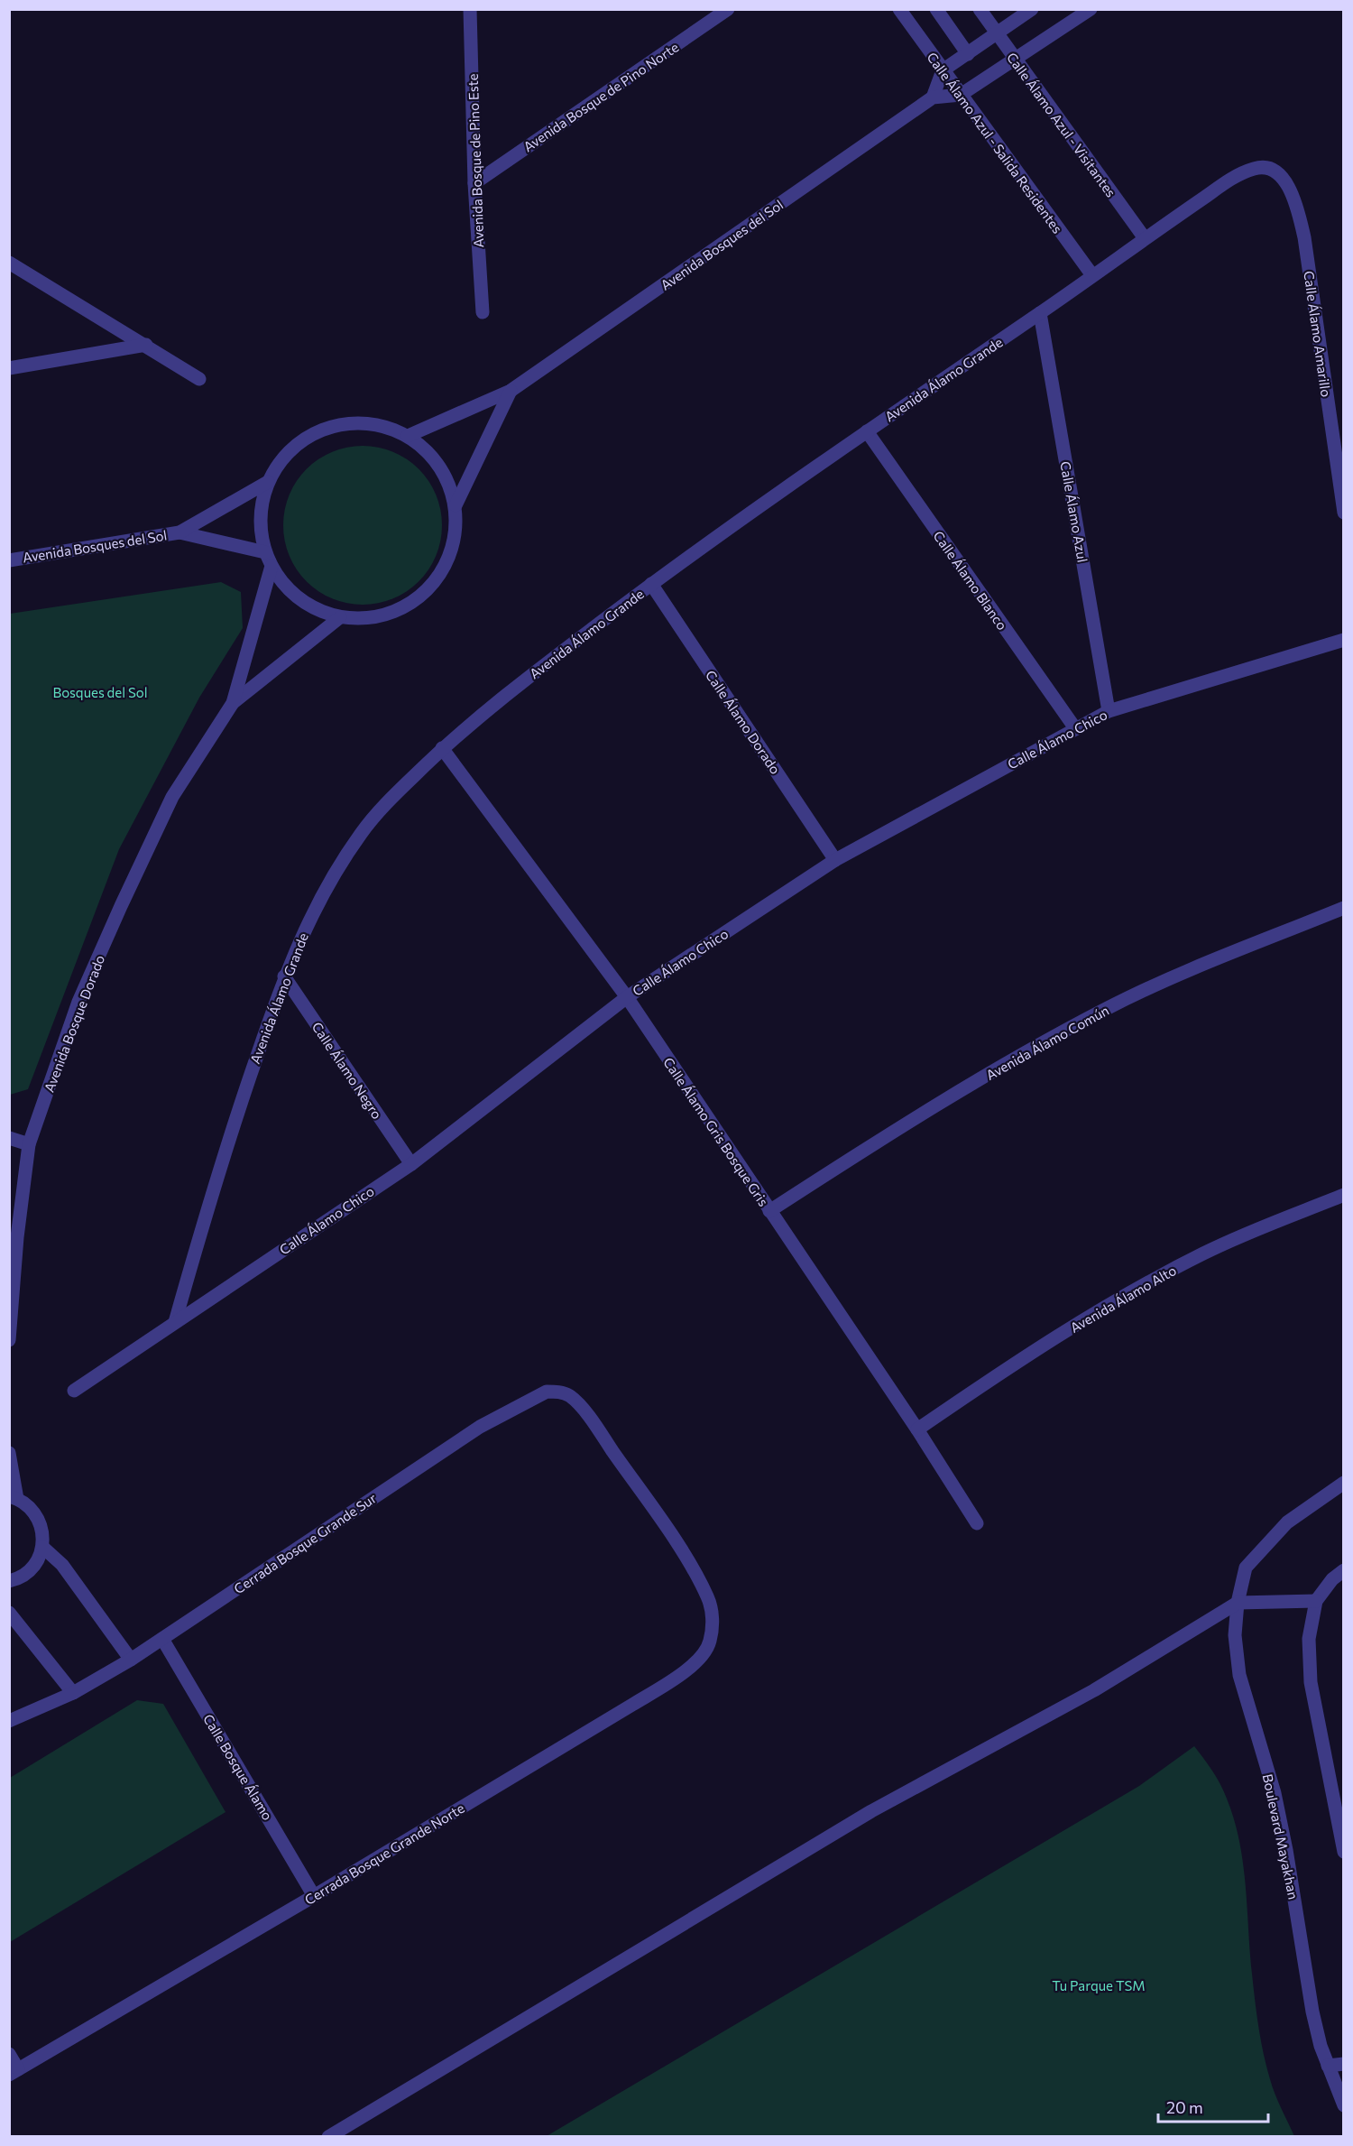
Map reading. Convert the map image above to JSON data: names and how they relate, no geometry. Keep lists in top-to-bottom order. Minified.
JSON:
{"streets":{"street":["Avenida Bosque de Pino Norte","Calle Álamo Azul - Visitantes","Calle Álamo Azul - Salida Residentes","Avenida Bosque de Pino Este","Avenida Bosques del Sol","Calle Álamo Amarillo","Avenida Álamo Grande","Calle Álamo Azul","Calle Álamo Blanco","Calle Álamo Dorado","Calle Álamo Chico","Avenida Bosque Dorado","Avenida Álamo Común","Calle Álamo Negro","Calle Álamo Gris Bosque Gris","Avenida Álamo Alto","Cerrada Bosque Grande Sur","Calle Bosque Álamo","Boulevard Mayakhan","Cerrada Bosque Grande Norte"]},"crossings":[["Avenida Bosque de Pino Norte","Avenida Bosque de Pino Este"],["Calle Álamo Azul - Visitantes","Avenida Bosques del Sol"],["Calle Álamo Azul - Visitantes","Avenida Álamo Grande"],["Calle Álamo Azul - Salida Residentes","Avenida Bosques del Sol"],["Calle Álamo Azul - Salida Residentes","Avenida Álamo Grande"],["Calle Álamo Amarillo","Avenida Álamo Grande"],["Avenida Álamo Grande","Calle Álamo Azul"],["Avenida Álamo Grande","Calle Álamo Blanco"],["Avenida Álamo Grande","Calle Álamo Dorado"],["Avenida Álamo Grande","Calle Álamo Chico"],["Avenida Álamo Grande","Calle Álamo Negro"],["Avenida Álamo Grande","Calle Álamo Gris Bosque Gris"],["Calle Álamo Azul","Calle Álamo Chico"],["Calle Álamo Blanco","Calle Álamo Chico"],["Calle Álamo Dorado","Calle Álamo Chico"],["Calle Álamo Chico","Calle Álamo Negro"],["Calle Álamo Chico","Calle Álamo Gris Bosque Gris"],["Avenida Álamo Común","Calle Álamo Gris Bosque Gris"],["Calle Álamo Gris Bosque Gris","Avenida Álamo Alto"],["Cerrada Bosque Grande Sur","Calle Bosque Álamo"],["Cerrada Bosque Grande Sur","Cerrada Bosque Grande Norte"],["Calle Bosque Álamo","Cerrada Bosque Grande Norte"]],"parks":["Bosques del Sol","Tu Parque TSM"],"scale_bar":"20 m"}
